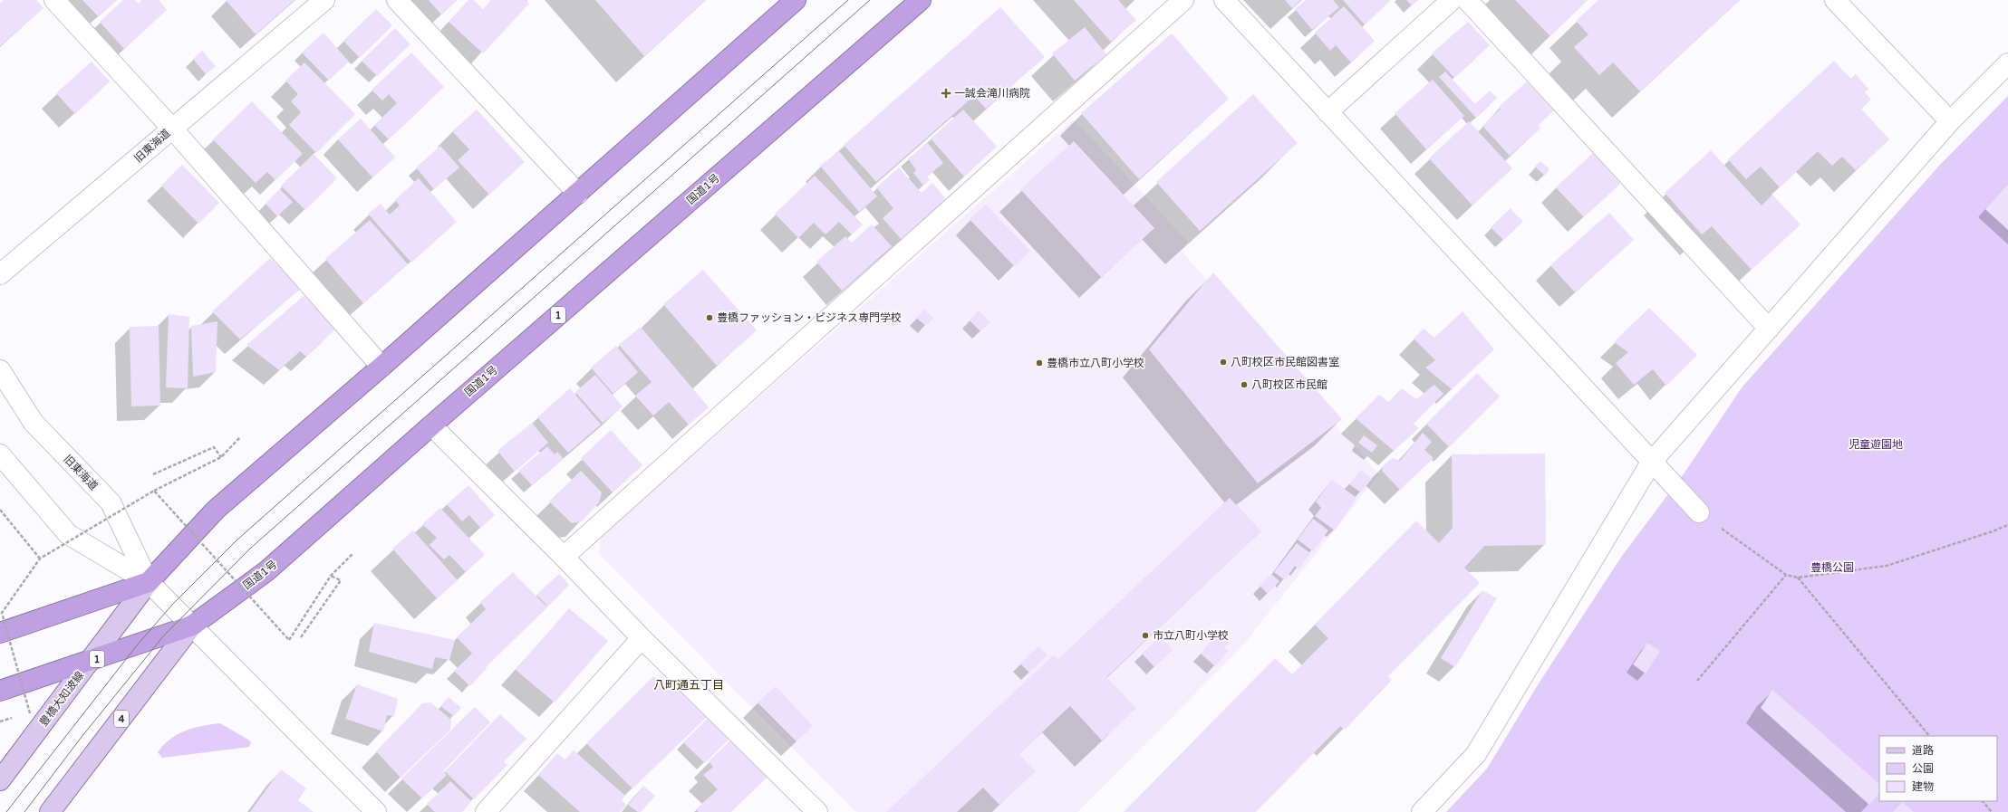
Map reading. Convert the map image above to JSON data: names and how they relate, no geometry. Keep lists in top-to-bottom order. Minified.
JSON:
{"streets":{"highway":["国道1号","1"],"main road":["豊橋大知波線","4"],"street":["旧東海道"]},"crossings":[["旧東海道","国道1号"],["旧東海道","豊橋大知波線"],["旧東海道","4"],["国道1号","豊橋大知波線"],["国道1号","4"]],"districts":["八町通五丁目"],"parks":["児童遊園地","豊橋公園"],"places":{"health":["一誠会滝川病院"],"other":["豊橋ファッション・ビジネス専門学校","八町校区市民館図書室","豊橋市立八町小学校","八町校区市民館","市立八町小学校"]},"legend":["道路","公園","建物"]}
